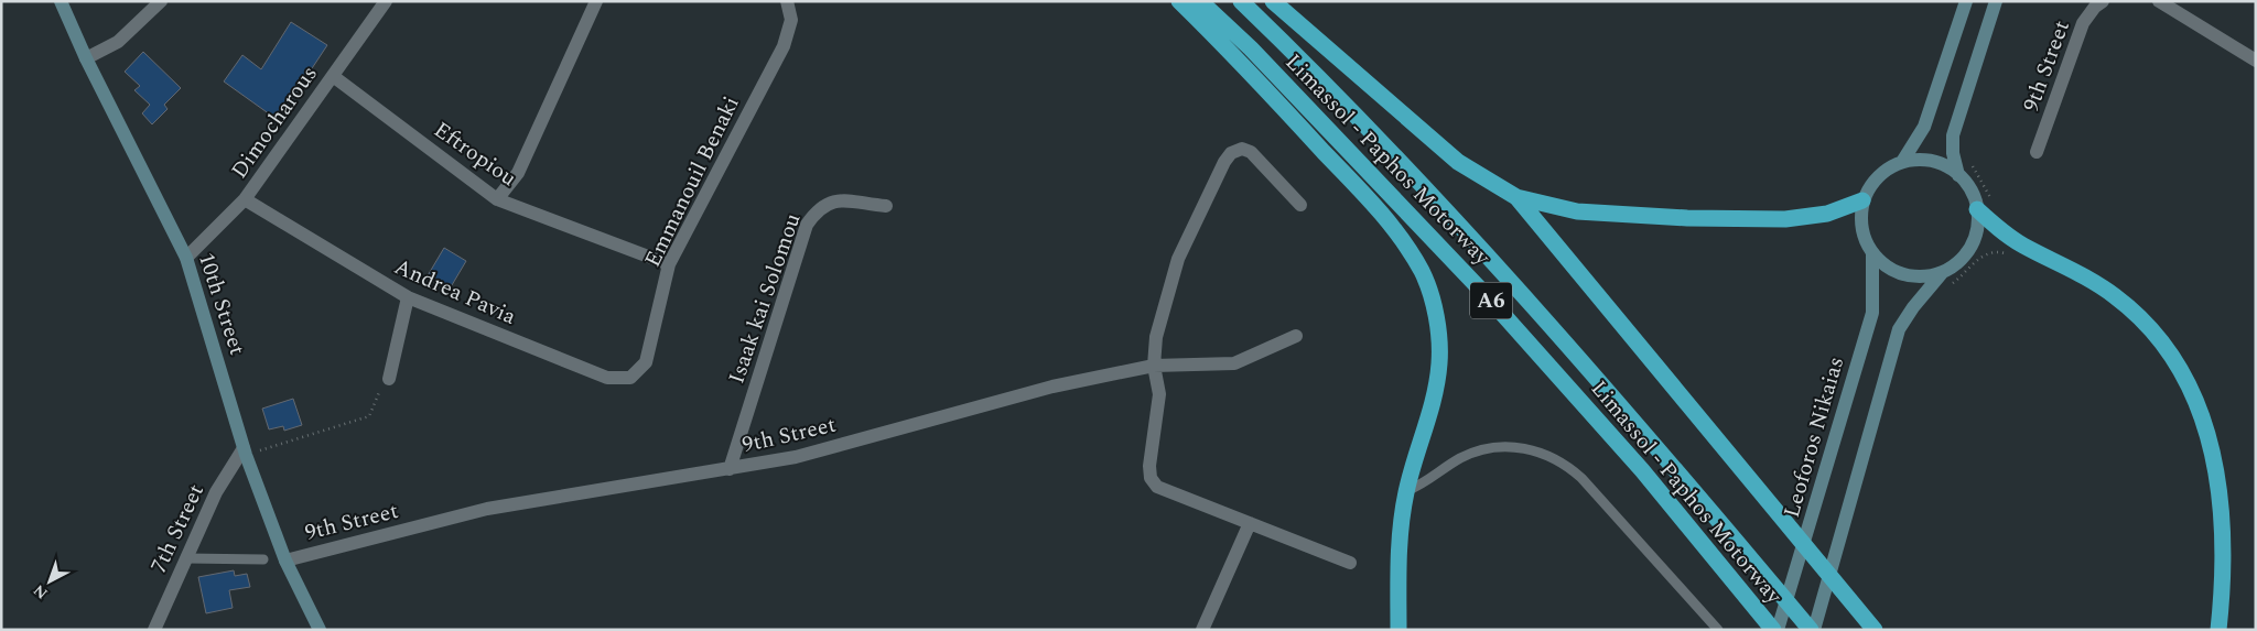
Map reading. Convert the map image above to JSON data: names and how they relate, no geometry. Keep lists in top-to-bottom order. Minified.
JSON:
{"streets":{"highway":["Limassol - Paphos Motorway","A6"],"main road":["10th Street","Leoforos Nikaias"],"street":["9th Street","Dimocharous","Eftropiou","Emmanouil Benaki","Andrea Pavia","Isaak kai Solomou","7th Street"]},"crossings":[["9th Street","Isaak kai Solomou"],["9th Street","10th Street"],["Dimocharous","Eftropiou"],["Dimocharous","Andrea Pavia"],["Dimocharous","10th Street"],["Eftropiou","Emmanouil Benaki"],["Emmanouil Benaki","Andrea Pavia"],["10th Street","7th Street"]],"north":"bottom left"}
